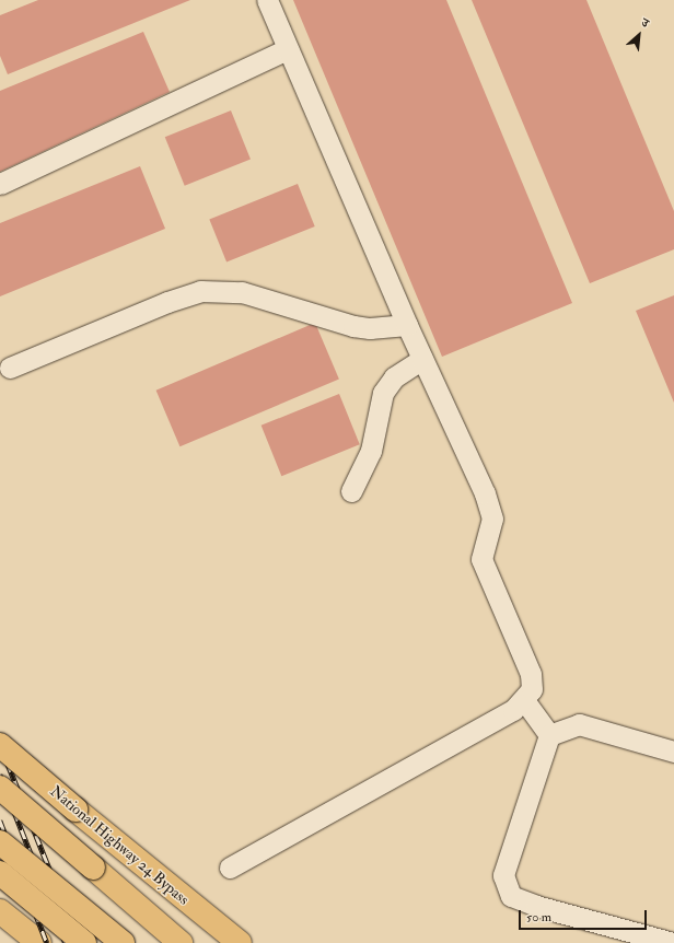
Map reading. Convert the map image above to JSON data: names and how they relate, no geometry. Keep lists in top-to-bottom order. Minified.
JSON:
{"streets":{"highway":["National Highway 24 Bypass"]},"scale_bar":"50 m","north":"top right"}
